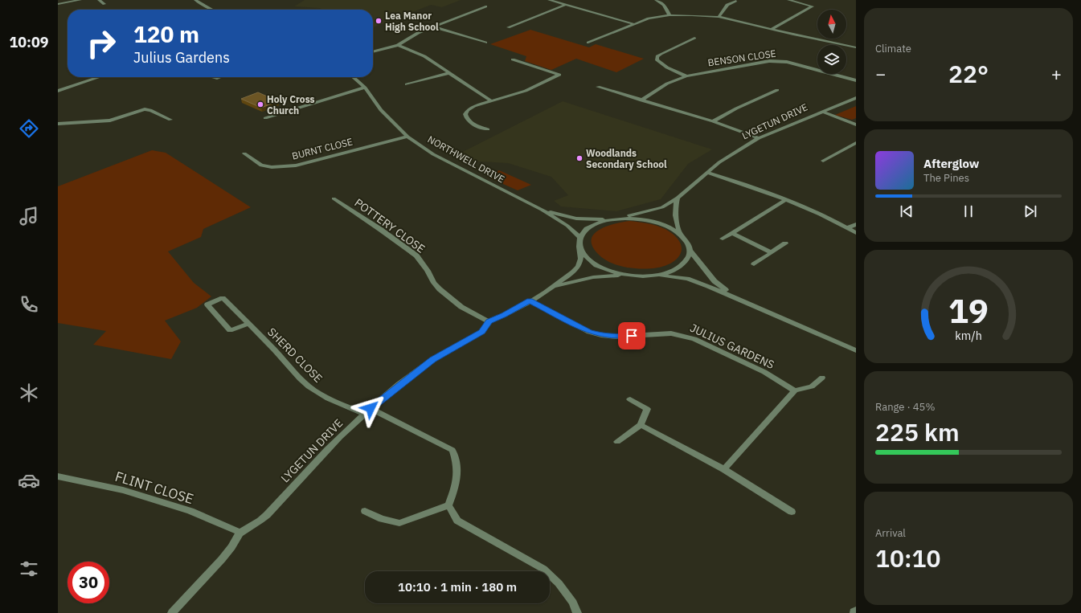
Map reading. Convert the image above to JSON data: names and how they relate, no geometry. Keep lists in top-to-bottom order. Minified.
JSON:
{"streets":{"street":["BENSON CLOSE","LYGETUN DRIVE","BURNT CLOSE","NORTHWELL DRIVE","POTTERY CLOSE","JULIUS GARDENS","SHERD CLOSE","FLINT CLOSE"]},"crossings":[["LYGETUN DRIVE","NORTHWELL DRIVE"],["LYGETUN DRIVE","POTTERY CLOSE"],["LYGETUN DRIVE","JULIUS GARDENS"],["LYGETUN DRIVE","SHERD CLOSE"],["LYGETUN DRIVE","FLINT CLOSE"],["BURNT CLOSE","NORTHWELL DRIVE"]],"places":["Lea Manor High School","Holy Cross Church","Woodlands Secondary School"],"north":"top","page":{"tabs":"10:09","tile":["Climate",["Range · 45%","225 km"],["Arrival","10:10"]],"turn":["120 m","Julius Gardens"],"heat":["−","22°","+"],"song":["Afterglow","The Pines"],"limit":"30","trip":"10:10 · 1 min · 180 m","gauge":["19","km/h"]}}
